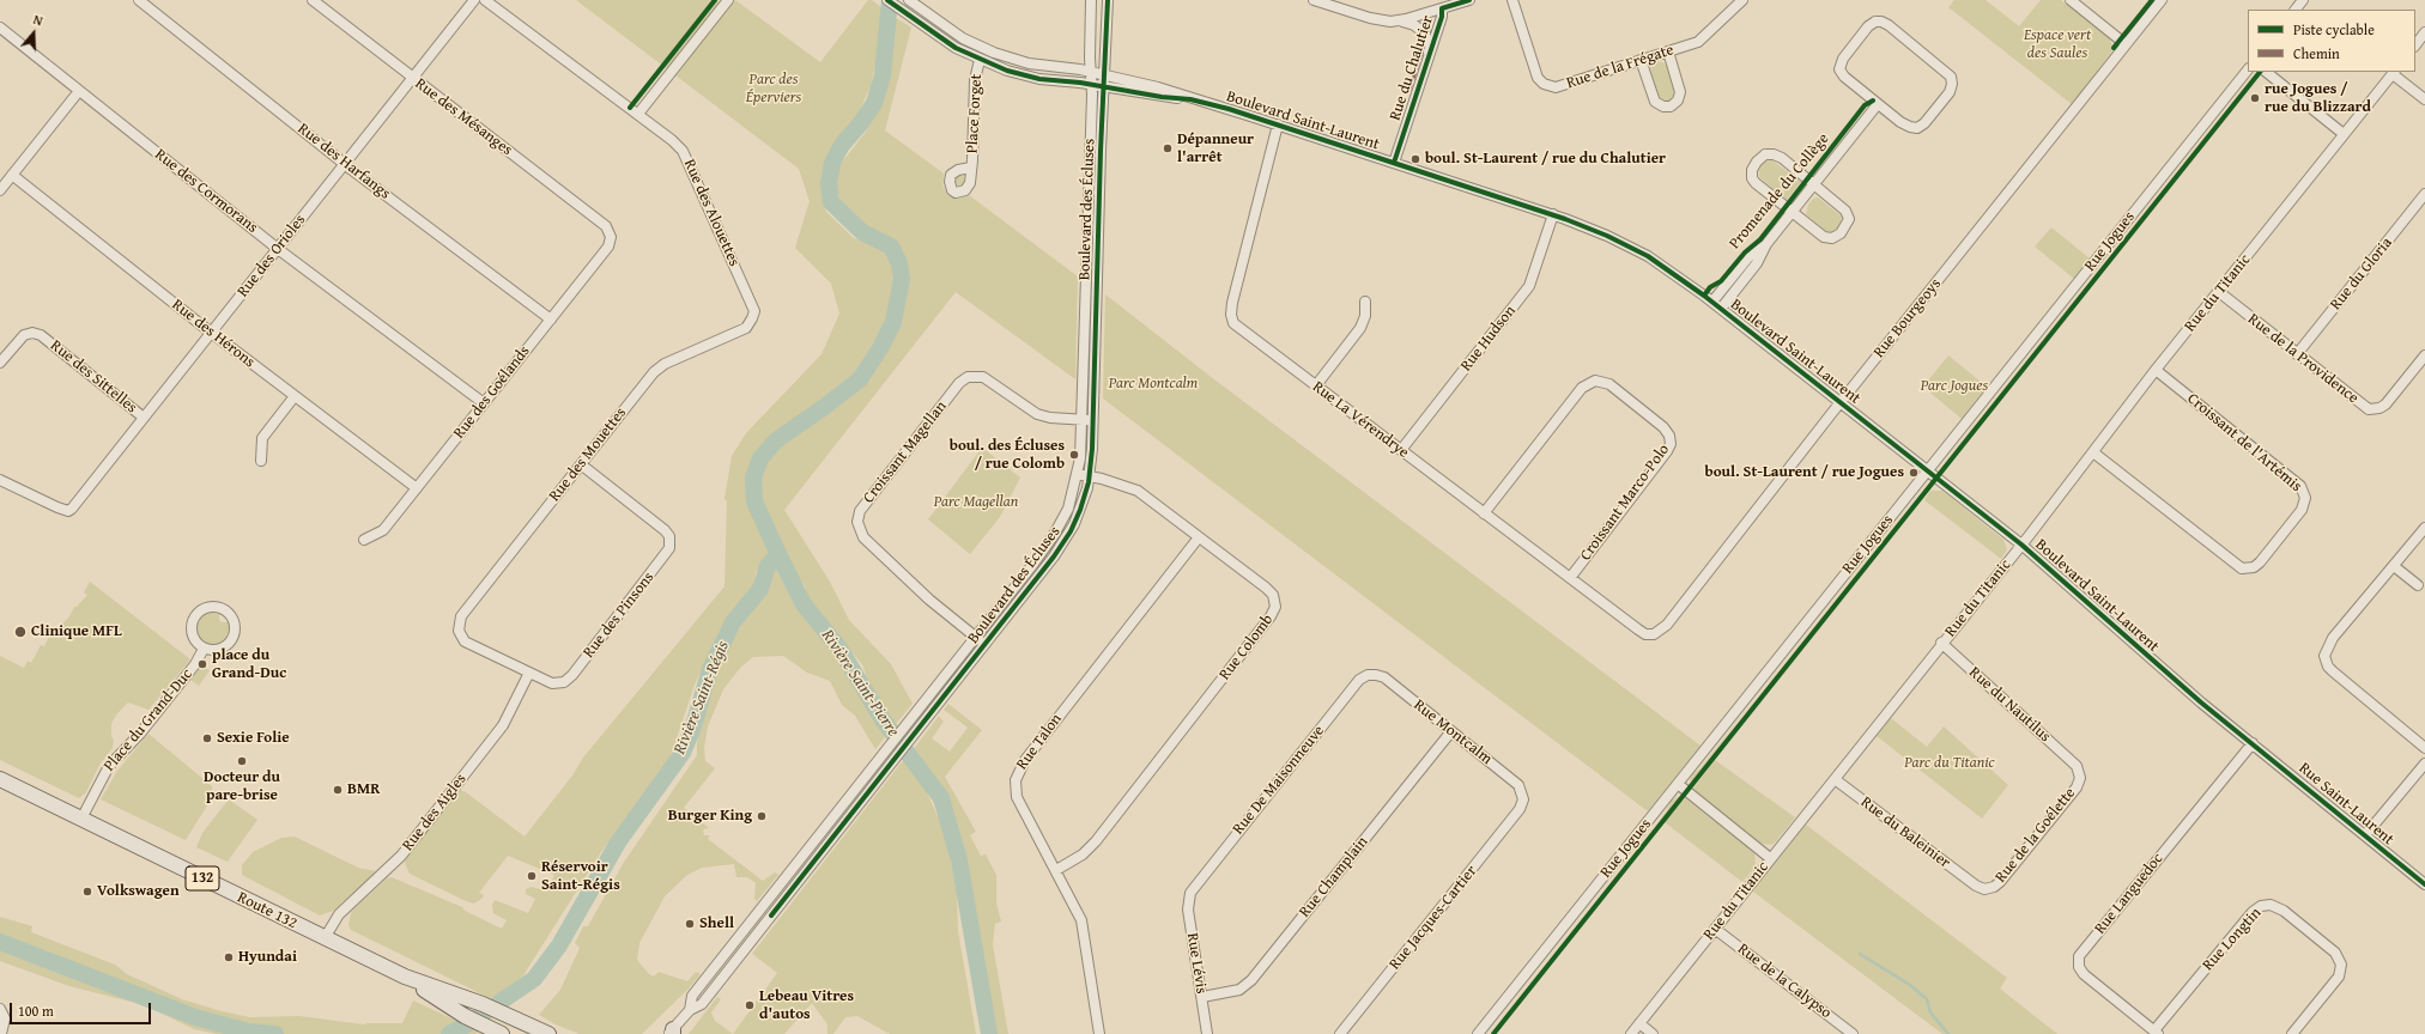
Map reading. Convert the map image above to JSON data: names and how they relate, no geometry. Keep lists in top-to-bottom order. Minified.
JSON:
{"streets":{"highway":["132","Route 132"],"street":["Rue de la Frégate","Rue du Chalutier","Place Forget","Rue des Mésanges","Boulevard Saint-Laurent","Rue des Harfangs","Rue des Cormorans","Promenade du Collège","Boulevard des Écluses","Rue des Alouettes","Rue Jogues","Rue des Orioles","Rue du Gloria","Rue du Titanic","Rue Bourgeoys","Rue des Hérons","Rue Hudson","Rue de la Providence","Rue des Sittelles","Rue des Goélands","Rue La Vérendrye","Croissant de l'Artémis","Croissant Magellan","Rue des Mouettes","Croissant Marco-Polo","Rue des Pinsons","Rue Colomb","Rue du Nautilus","Place du Grand-Duc","Rue Montcalm","Rue Talon","Rue De Maisonneuve","Rue Saint-Laurent","Rue des Aigles","Rue du Baleinier","Rue de la Goélette","Rue Champlain","Rue Languedoc","Rue Jacques-Cartier","Rue Longtin","Rue Lévis","Rue de la Calypso"]},"crossings":[["Rue du Chalutier","Boulevard Saint-Laurent"],["Place Forget","Boulevard Saint-Laurent"],["Rue des Mésanges","Rue des Orioles"],["Rue des Mésanges","Rue des Goélands"],["Boulevard Saint-Laurent","Promenade du Collège"],["Boulevard Saint-Laurent","Boulevard des Écluses"],["Boulevard Saint-Laurent","Rue Jogues"],["Boulevard Saint-Laurent","Rue du Titanic"],["Boulevard Saint-Laurent","Rue Bourgeoys"],["Boulevard Saint-Laurent","Rue Hudson"],["Boulevard Saint-Laurent","Rue La Vérendrye"],["Boulevard Saint-Laurent","Rue Saint-Laurent"],["Boulevard Saint-Laurent","Rue Languedoc"],["Rue des Harfangs","Rue des Orioles"],["Rue des Harfangs","Rue des Goélands"],["Rue des Cormorans","Rue des Orioles"],["Rue des Cormorans","Rue des Goélands"],["Boulevard des Écluses","Croissant Magellan"],["Boulevard des Écluses","Rue Colomb"],["Rue des Alouettes","Rue des Mouettes"],["Rue des Orioles","Rue des Hérons"],["Rue des Orioles","Rue des Sittelles"],["Rue du Gloria","Rue de la Providence"],["Rue du Titanic","Rue de la Providence"],["Rue du Titanic","Croissant de l'Artémis"],["Rue du Titanic","Rue du Nautilus"],["Rue du Titanic","Rue du Baleinier"],["Rue du Titanic","Rue de la Calypso"],["Rue Bourgeoys","Rue La Vérendrye"],["Rue des Hérons","Rue des Goélands"],["Rue Hudson","Rue La Vérendrye"],["Rue La Vérendrye","Croissant Marco-Polo"],["Rue des Mouettes","Rue des Pinsons"],["Rue des Mouettes","Rue des Aigles"],["Rue des Pinsons","Rue des Aigles"],["Rue Colomb","Rue Talon"],["Rue du Nautilus","Rue de la Goélette"],["Place du Grand-Duc","Route 132"],["Rue Montcalm","Rue De Maisonneuve"],["Rue Montcalm","Rue Champlain"],["Rue Montcalm","Rue Jacques-Cartier"],["Rue De Maisonneuve","Rue Lévis"],["Rue Saint-Laurent","Rue Languedoc"],["Rue des Aigles","Route 132"],["Rue du Baleinier","Rue de la Goélette"],["Rue Champlain","Rue Lévis"],["Rue Languedoc","Rue Longtin"]],"water":["Rivière Saint-Pierre","Rivière Saint-Régis"],"parks":["Espace vert des Saules","Parc des Éperviers","Parc Montcalm","Parc Jogues","Parc Magellan","Parc du Titanic"],"places":["rue Jogues / rue du Blizzard","Dépanneur l'arrêt","boul. St-Laurent / rue du Chalutier","boul. des Écluses / rue Colomb","boul. St-Laurent / rue Jogues","Clinique MFL","place du Grand-Duc","Sexie Folie","Docteur du pare-brise","BMR","Burger King","Réservoir Saint-Régis","Volkswagen","Shell","Hyundai","Lebeau Vitres d'autos"],"legend":["Piste cyclable","Chemin"],"scale_bar":"100 m","north":"top"}
